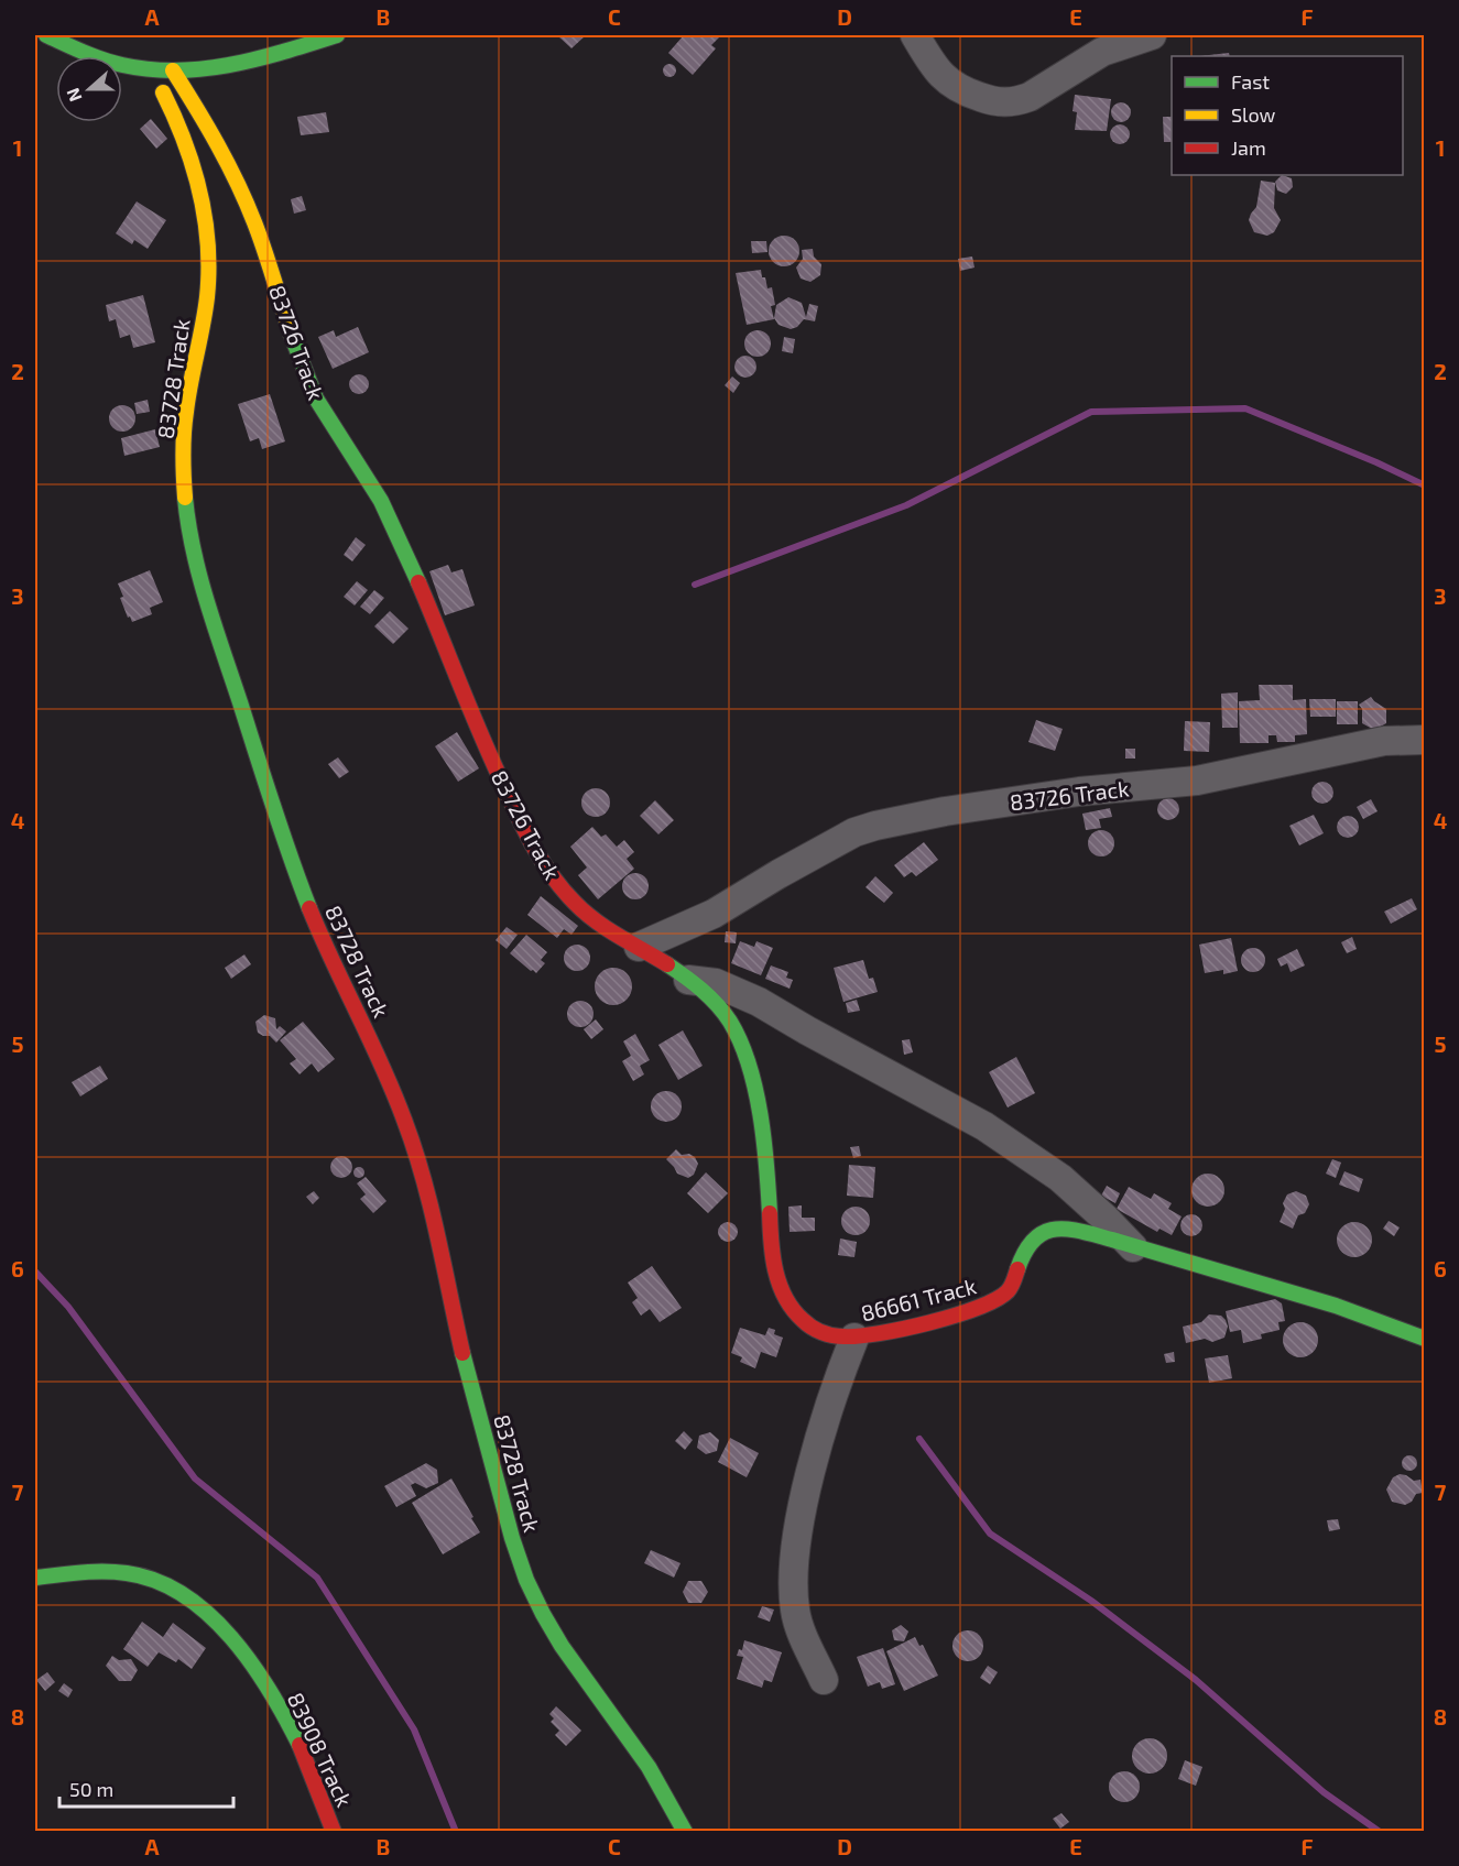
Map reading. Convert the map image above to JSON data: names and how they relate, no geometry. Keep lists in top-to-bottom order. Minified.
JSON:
{"streets":{"street":["83726 Track","83728 Track","86661 Track","83908 Track"]},"crossings":[["83726 Track","86661 Track"]],"legend":["Fast","Slow","Jam"],"scale_bar":"50 m","north":"left","grid":{"columns":["A","B","C","D","E","F"],"rows":["1","2","3","4","5","6","7","8"]}}
